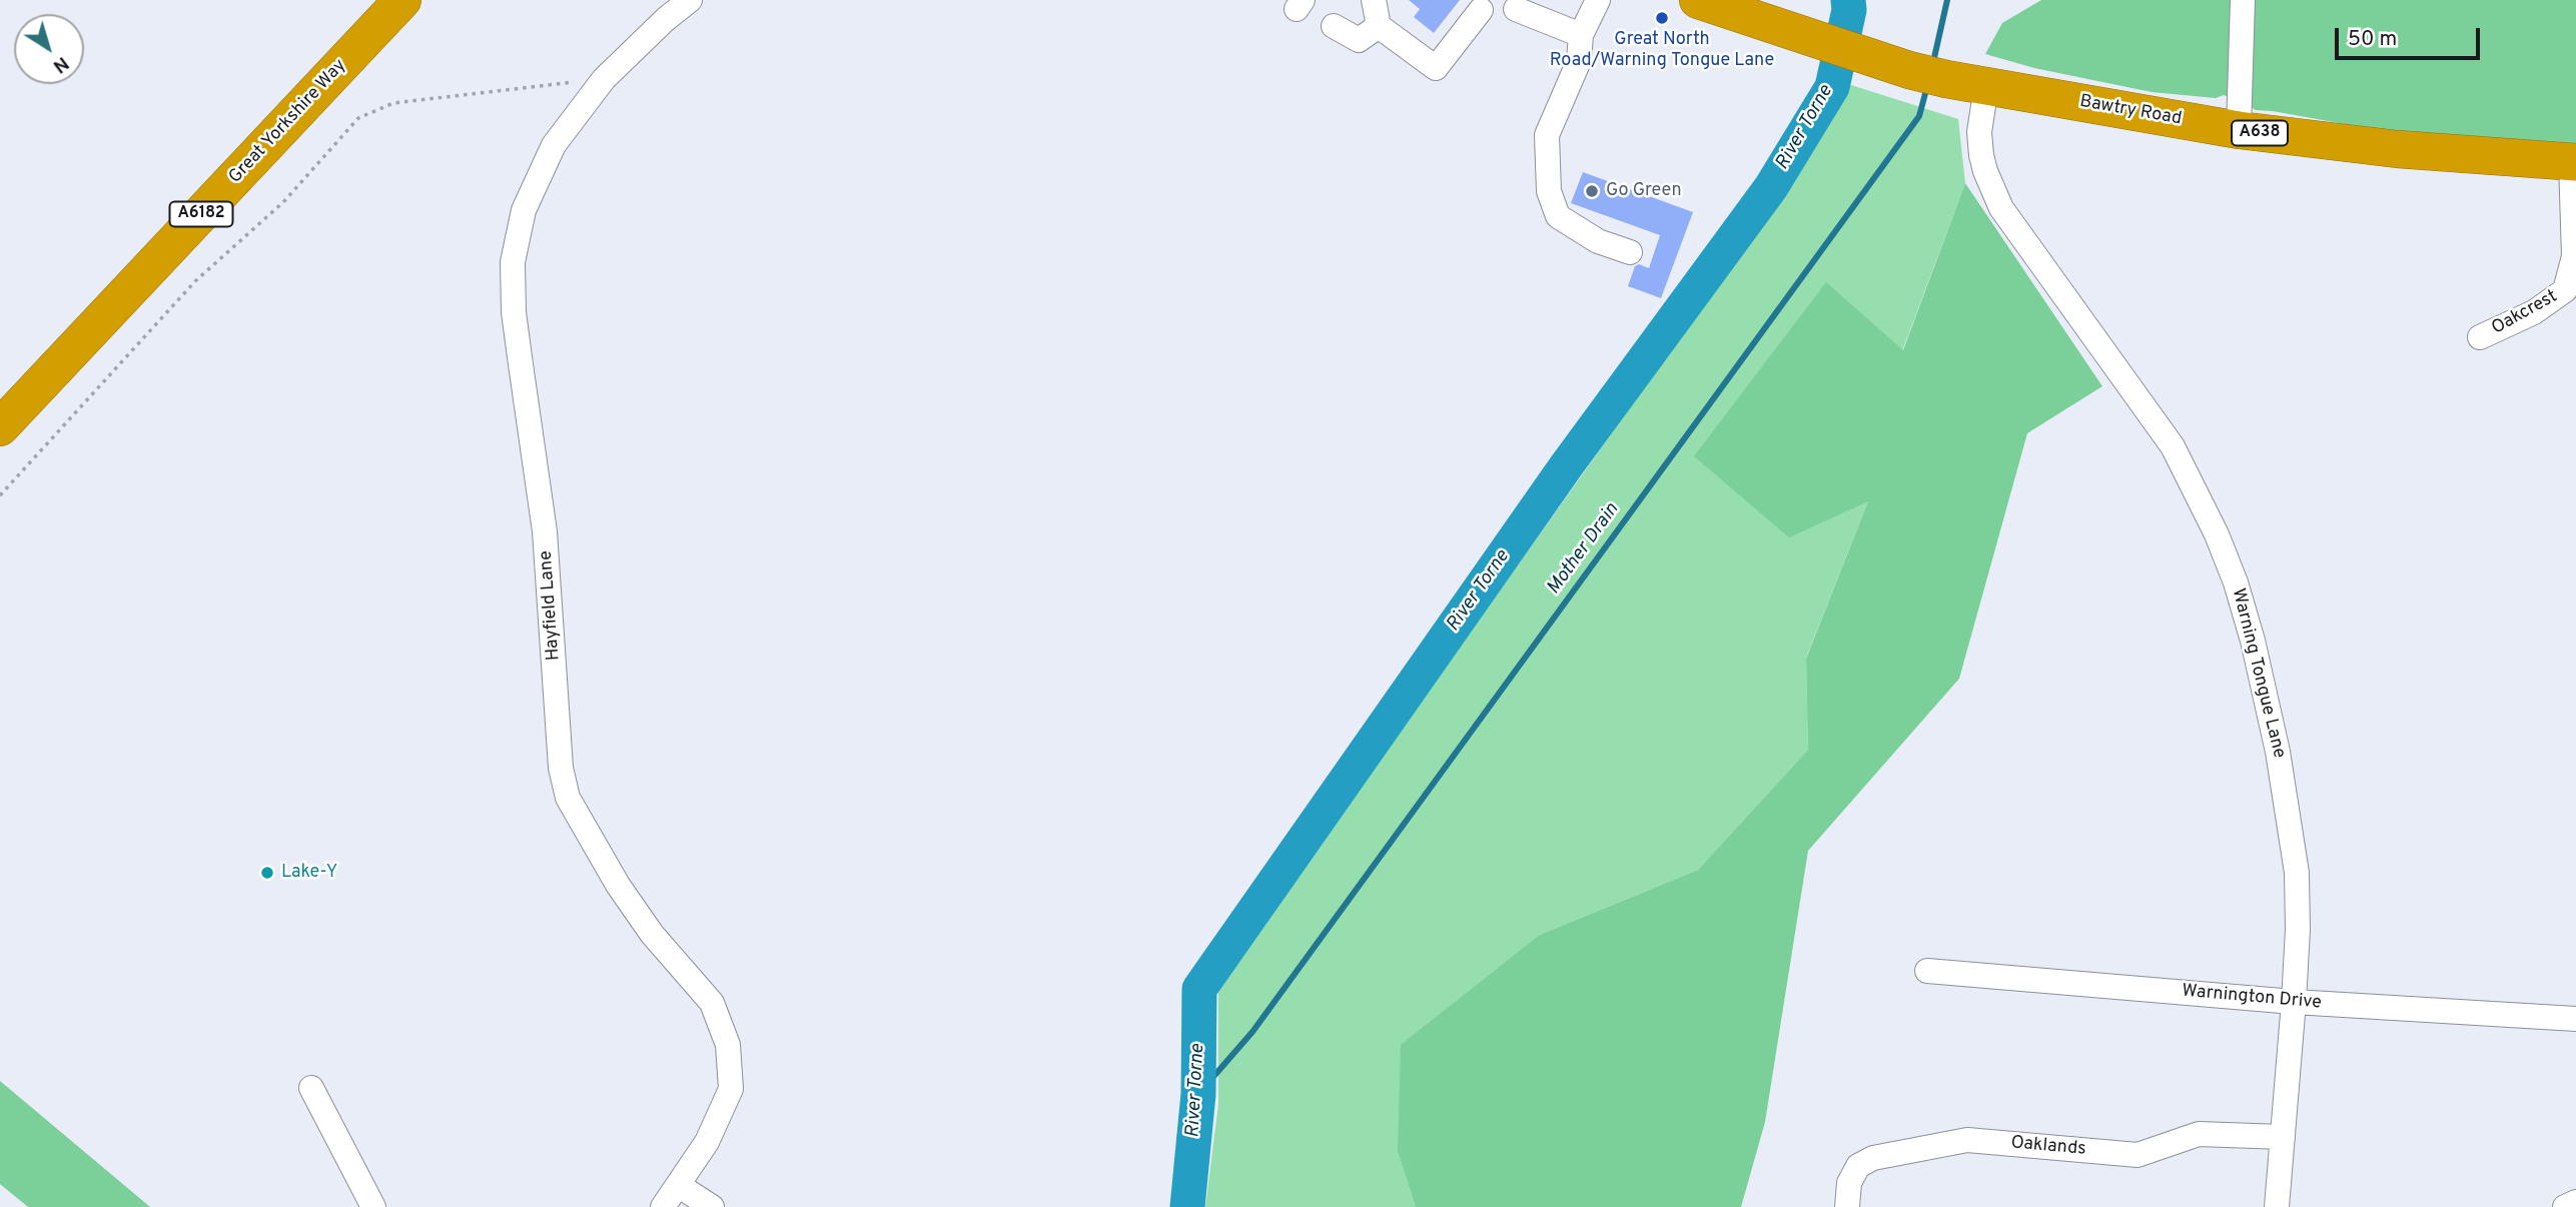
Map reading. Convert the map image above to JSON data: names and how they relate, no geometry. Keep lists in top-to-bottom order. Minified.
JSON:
{"streets":{"highway":["Bawtry Road","Great Yorkshire Way","A638","A6182"],"street":["Oakcrest","Hayfield Lane","Warning Tongue Lane","Warnington Drive","Oaklands"]},"crossings":[["Bawtry Road","Oakcrest"],["Bawtry Road","Warning Tongue Lane"],["Warning Tongue Lane","Warnington Drive"],["Warning Tongue Lane","Oaklands"]],"water":["River Torne","Mother Drain"],"places":["Great North Road/Warning Tongue Lane","Go Green","Lake-Y"],"scale_bar":"50 m","north":"bottom right"}
